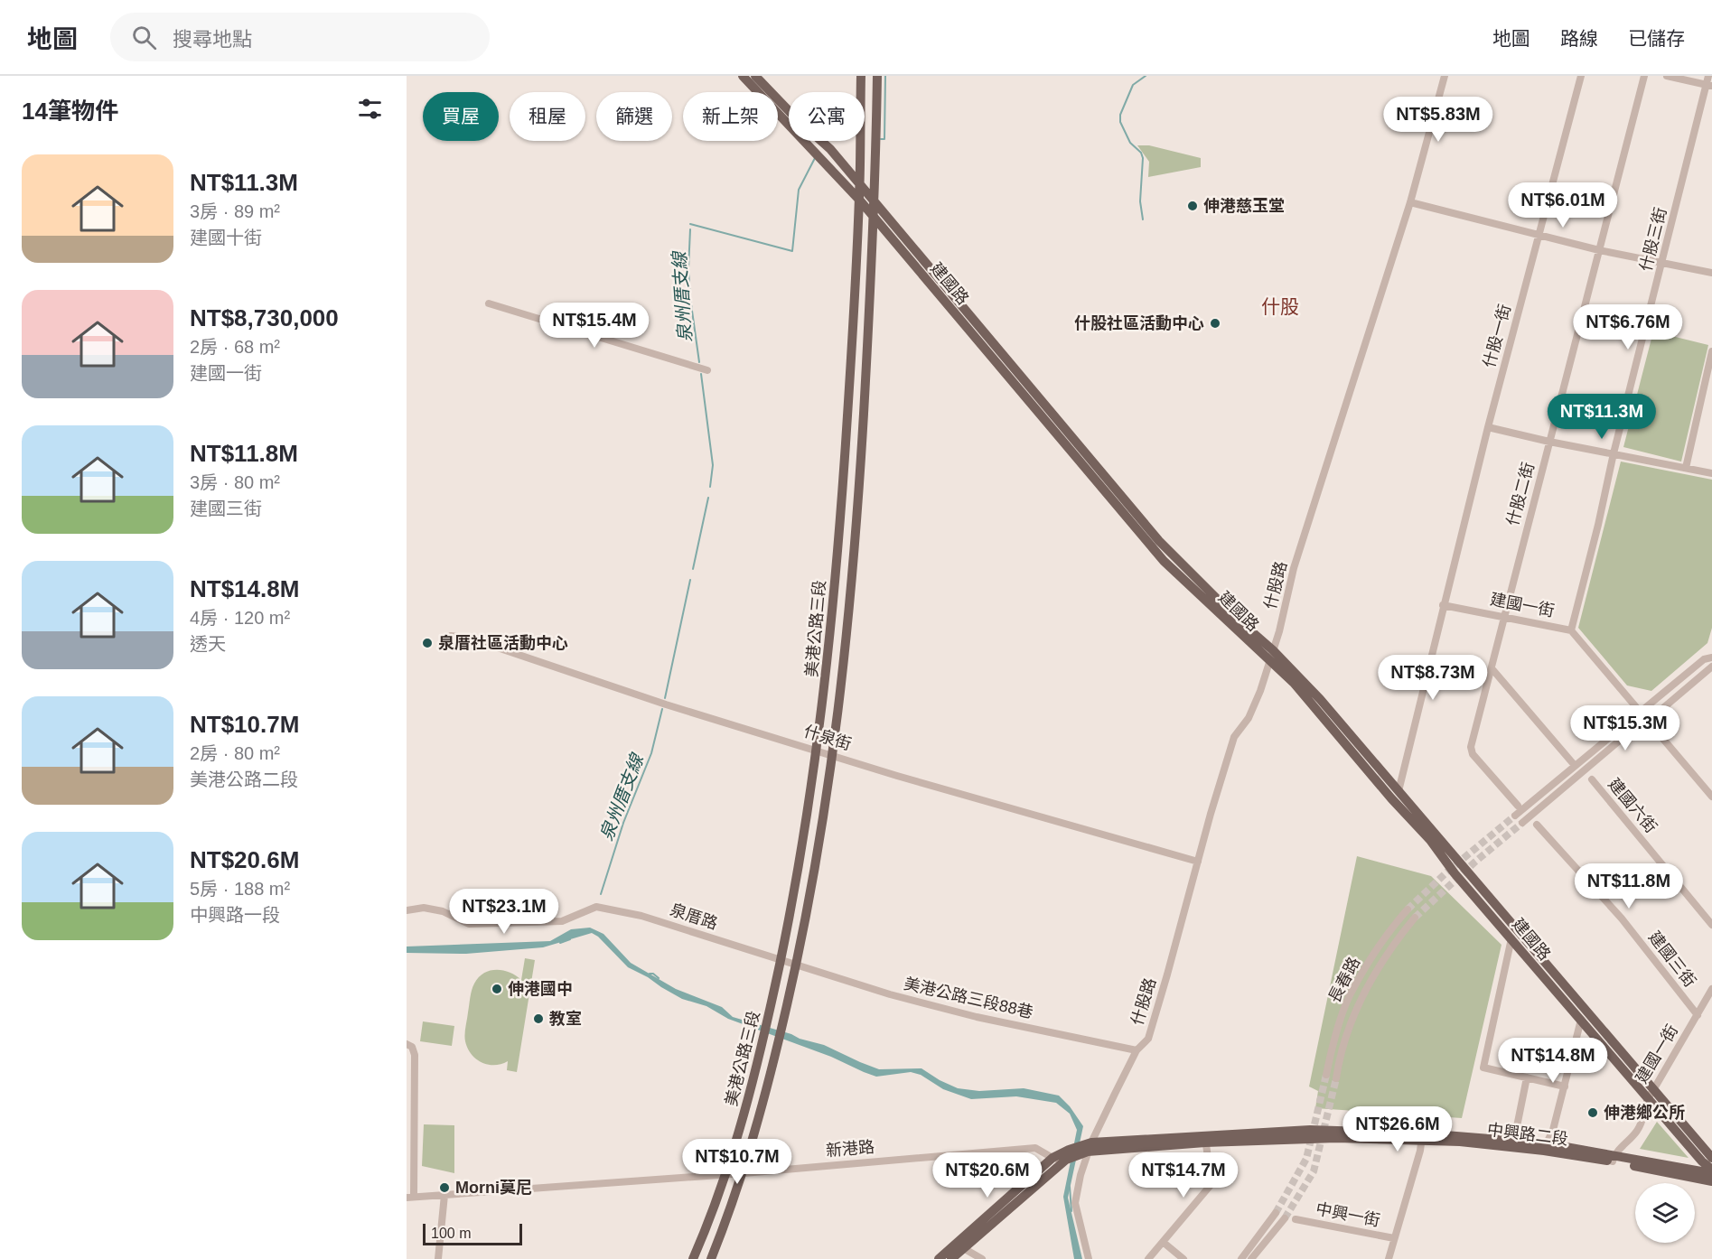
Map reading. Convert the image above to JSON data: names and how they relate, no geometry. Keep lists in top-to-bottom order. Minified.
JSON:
{"streets":{"main road":["建國路","美港公路三段","中興路二段"],"street":["什股三街","什股一街","什股二街","什股路","建國一街","什泉街","建國六街","泉厝路","建國三街","長春路","美港公路三段88巷","新港路","中興一街"]},"crossings":[["什股三街","建國一街"],["建國路","什股路"],["建國路","建國一街"],["建國路","美港公路三段"],["什股一街","建國一街"],["什股二街","建國一街"],["什股路","什泉街"],["什股路","美港公路三段88巷"],["什股路","中興路二段"],["建國一街","建國三街"],["建國一街","中興路二段"],["美港公路三段","什泉街"],["美港公路三段","泉厝路"],["美港公路三段","美港公路三段88巷"],["美港公路三段","新港路"],["泉厝路","美港公路三段88巷"],["中興路二段","新港路"]],"districts":["什股"],"water":["泉州厝支線"],"places":["伸港慈玉堂","什股社區活動中心","泉厝社區活動中心","伸港國中","教室","伸港鄉公所","Morni莫尼"],"scale_bar":"100 m","page":{"header":"地圖","search":"搜尋地點","nav":["地圖","路線","已儲存"],"heading":"14筆物件","chip":["買屋","租屋","篩選","新上架","公寓"],"price":["NT$5.83M","NT$6.01M","NT$15.4M","NT$6.76M","NT$11.3M","NT$8.73M","NT$15.3M","NT$11.8M","NT$23.1M","NT$14.8M","NT$26.6M","NT$10.7M","NT$20.6M","NT$14.7M"],"list":[{"name":"NT$11.3M","note":"3房 · 89 m² · 建國十街"},{"name":"NT$8,730,000","note":"2房 · 68 m² · 建國一街"},{"name":"NT$11.8M","note":"3房 · 80 m² · 建國三街"},{"name":"NT$14.8M","note":"4房 · 120 m² · 透天"},{"name":"NT$10.7M","note":"2房 · 80 m² · 美港公路二段"},{"name":"NT$20.6M","note":"5房 · 188 m² · 中興路一段"}],"scale":"100 m"}}
